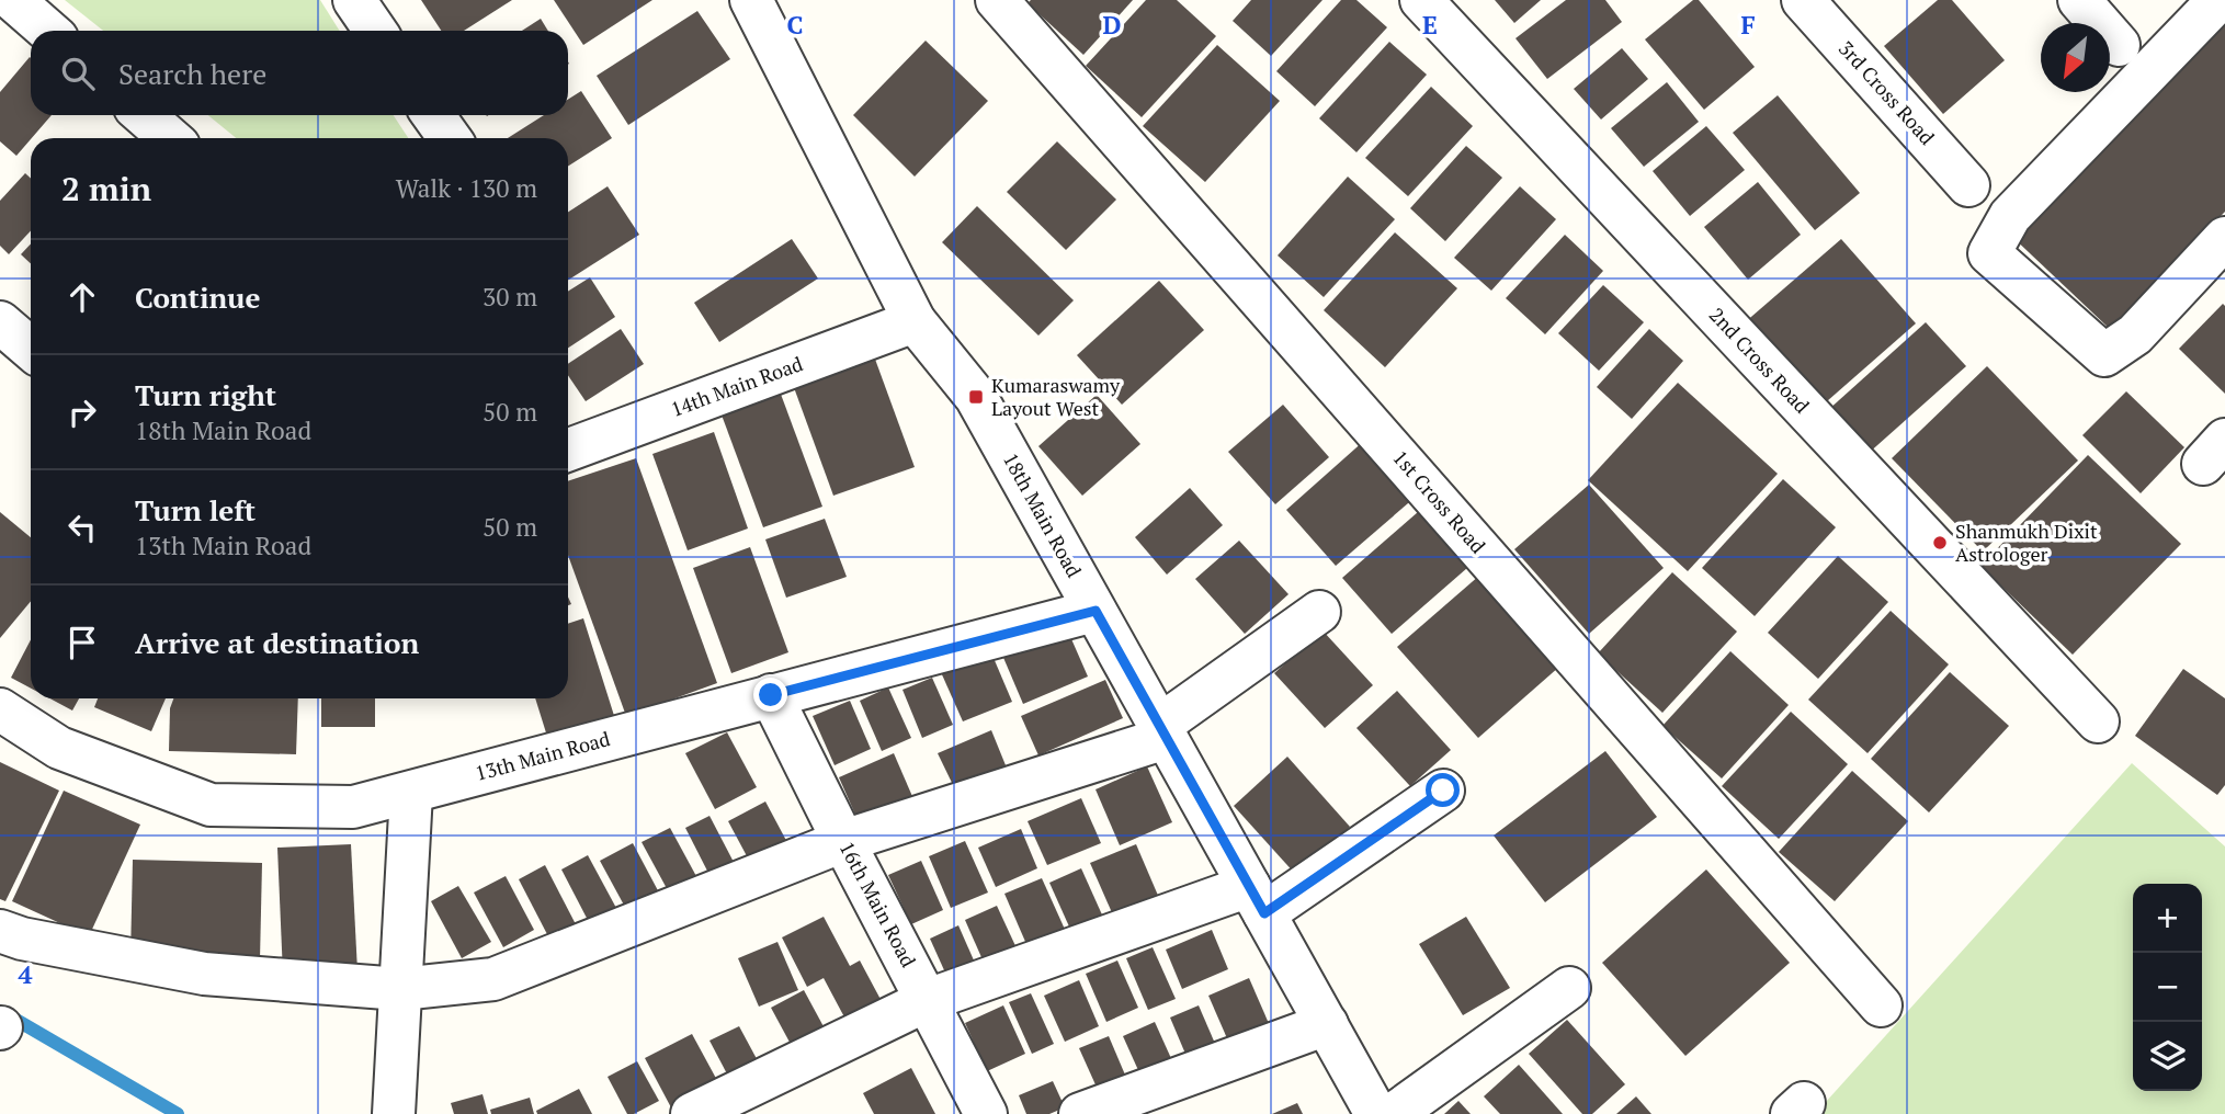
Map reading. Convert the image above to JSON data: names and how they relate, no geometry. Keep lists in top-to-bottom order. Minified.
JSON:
{"streets":{"street":["3rd Cross Road","2nd Cross Road","14th Main Road","1st Cross Road","18th Main Road","13th Main Road","16th Main Road"]},"crossings":[["14th Main Road","18th Main Road"],["18th Main Road","13th Main Road"],["13th Main Road","16th Main Road"]],"places":{"transit":["Kumaraswamy Layout West"],"other":["Shanmukh Dixit Astrologer"]},"north":"bottom left","page":{"search":"Search here","heading":["2 min","Walk · 130 m"],"list":[["Continue","30 m"],["Turn right","18th Main Road","50 m"],["Turn left","13th Main Road","50 m"],"Arrive at destination"],"map_buttons":["+","−"]},"grid":{"columns":["C","D","E","F"],"rows":["4"]}}
